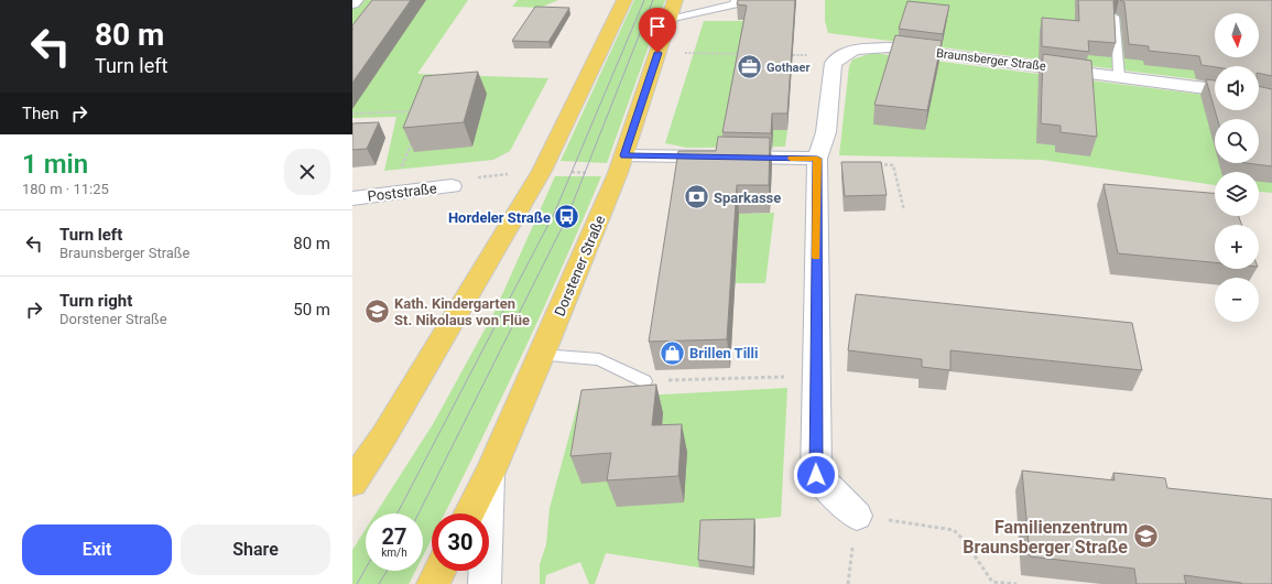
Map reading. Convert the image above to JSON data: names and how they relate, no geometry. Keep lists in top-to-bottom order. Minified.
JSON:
{"streets":{"main road":["Dorstener Straße"],"street":["Braunsberger Straße","Poststraße"]},"places":{"office":["Gothaer"],"bank":["Sparkasse"],"bus stop":["Hordeler Straße"],"school or university":["Kath. Kindergarten St. Nikolaus von Flüe","Familienzentrum Braunsberger Straße"],"shop":["Brillen Tilli"]},"north":"bottom","page":{"turn":["80 m","Turn left"],"map_buttons":["+","−"],"then":"Then","heading":["1 min","180 m · 11:25"],"list":[{"name":"Turn left","note":"Braunsberger Straße","value":"80 m"},{"name":"Turn right","note":"Dorstener Straße","value":"50 m"}],"speed":"27 km/h","limit":"30","buttons":["Exit","Share"]}}
